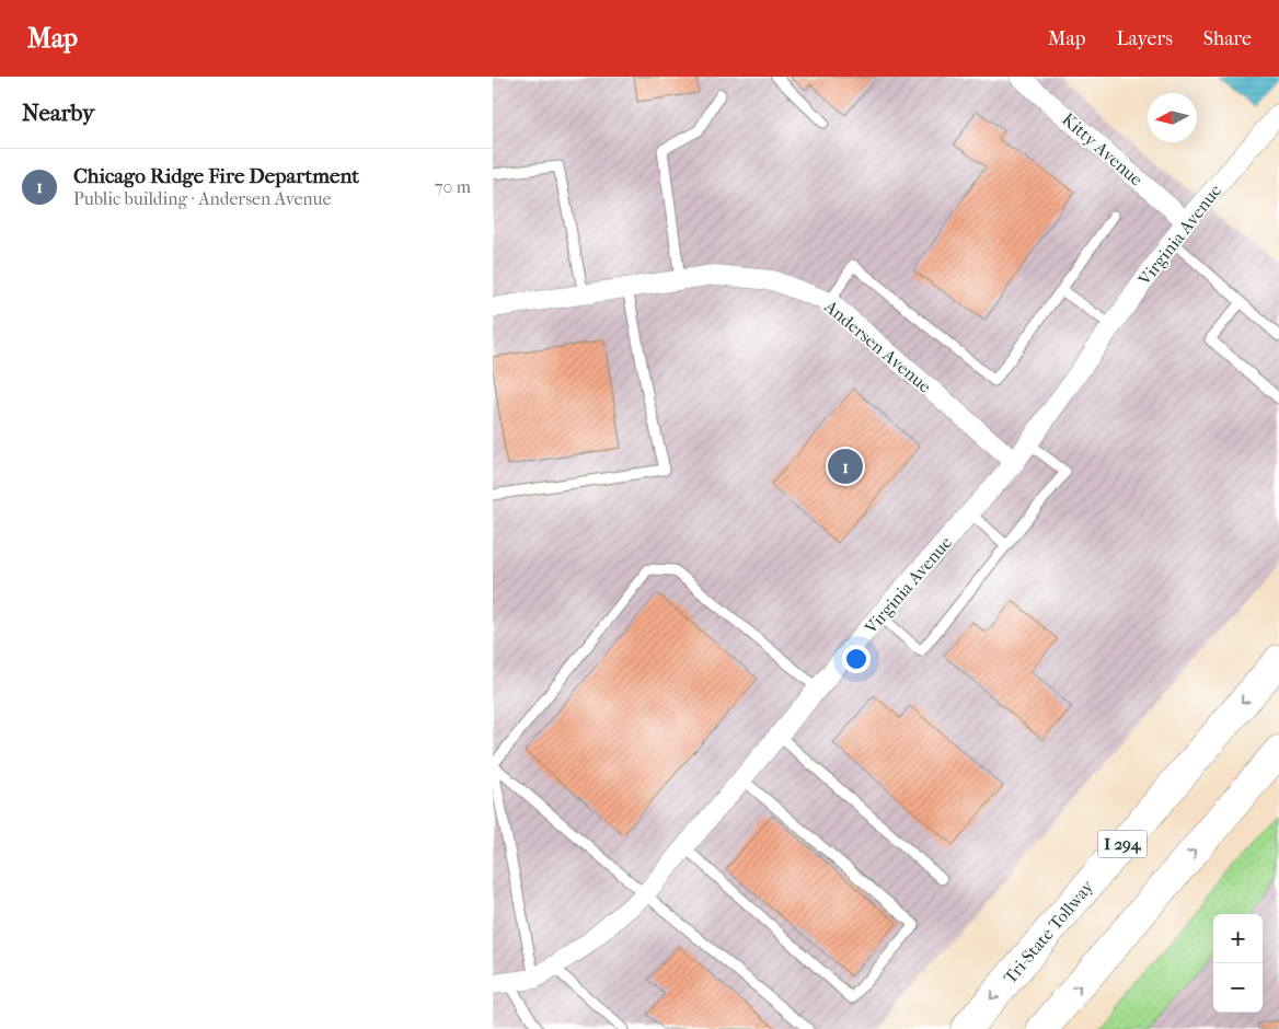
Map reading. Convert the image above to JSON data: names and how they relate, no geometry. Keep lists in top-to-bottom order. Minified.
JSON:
{"streets":{"highway":["I 294","Tri-State Tollway"],"street":["Kitty Avenue","Virginia Avenue","Andersen Avenue"]},"crossings":[["Kitty Avenue","Virginia Avenue"],["Virginia Avenue","Andersen Avenue"]],"north":"left","page":{"header":"Map","nav":["Map","Layers","Share"],"heading":"Nearby","list":[{"mark":"1","name":"Chicago Ridge Fire Department","note":"Public building · Andersen Avenue","value":"70 m"}],"pins":"1","map_buttons":["+","−"]}}
